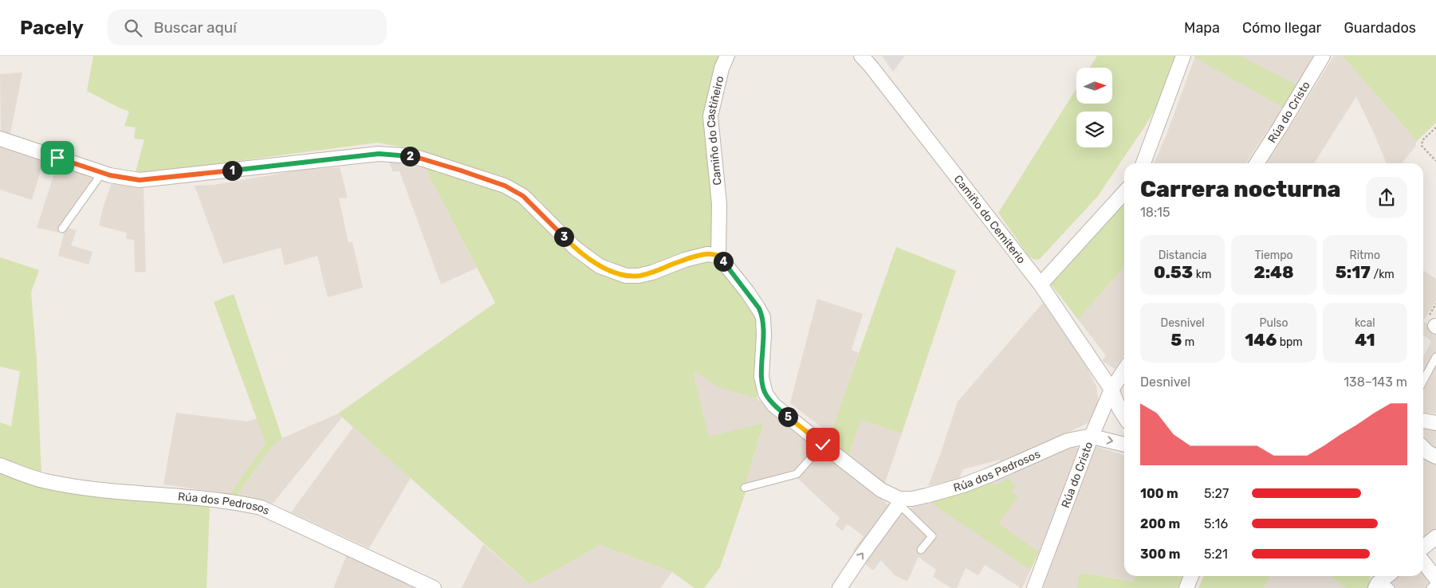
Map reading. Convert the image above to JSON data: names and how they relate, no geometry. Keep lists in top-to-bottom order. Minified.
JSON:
{"streets":{"street":["Rúa do Cristo","Camiño do Castiñeiro","Camiño do Cemiterio","Rúa dos Pedrosos"]},"crossings":[["Rúa do Cristo","Camiño do Cemiterio"],["Rúa do Cristo","Rúa dos Pedrosos"]],"north":"right","page":{"header":"Pacely","search":"Buscar aquí","nav":["Mapa","Cómo llegar","Guardados"],"pins":["2","1","3","4","5"],"heading":["Carrera nocturna","18:15"],"stats":[["Distancia","0.53 km"],["Tiempo","2:48"],["Ritmo","5:17 /km"],["Desnivel","5 m"],["Pulso","146 bpm"],["kcal","41"]],"chart":["Desnivel","138–143 m"],"list":[{"name":"100 m","note":"5:27"},{"name":"200 m","note":"5:16"},{"name":"300 m","note":"5:21"}]}}
